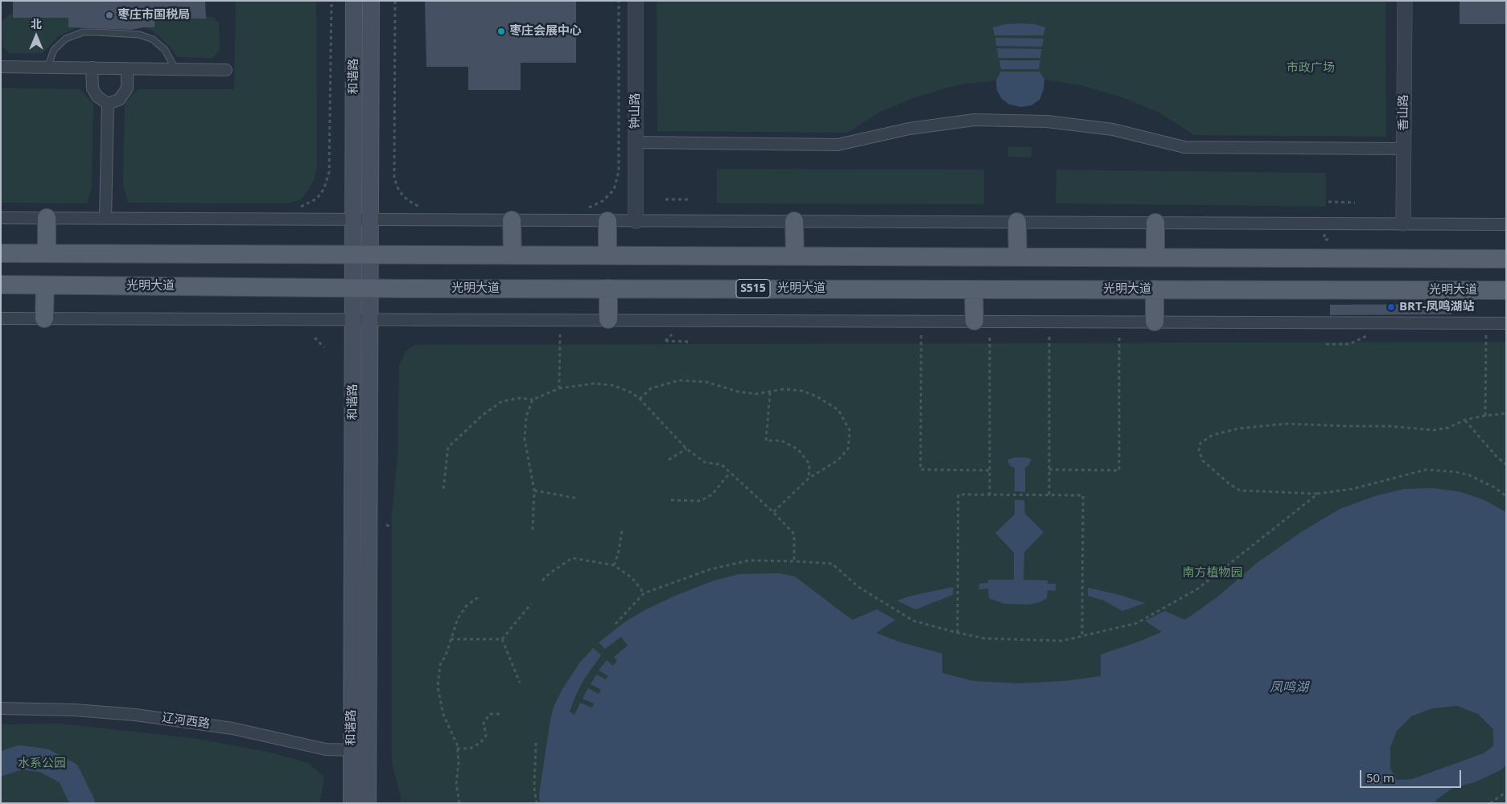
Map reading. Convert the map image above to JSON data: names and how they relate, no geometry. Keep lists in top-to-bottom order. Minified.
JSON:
{"streets":{"main road":["和谐路","光明大道","S515"],"street":["钟山路","香山路","辽河西路"]},"crossings":[["和谐路","光明大道"],["和谐路","辽河西路"]],"water":["凤鸣湖"],"parks":["市政广场","南方植物园","水系公园"],"places":["枣庄市国税局","枣庄会展中心","BRT-凤鸣湖站"],"scale_bar":"50 m","north":"top"}
